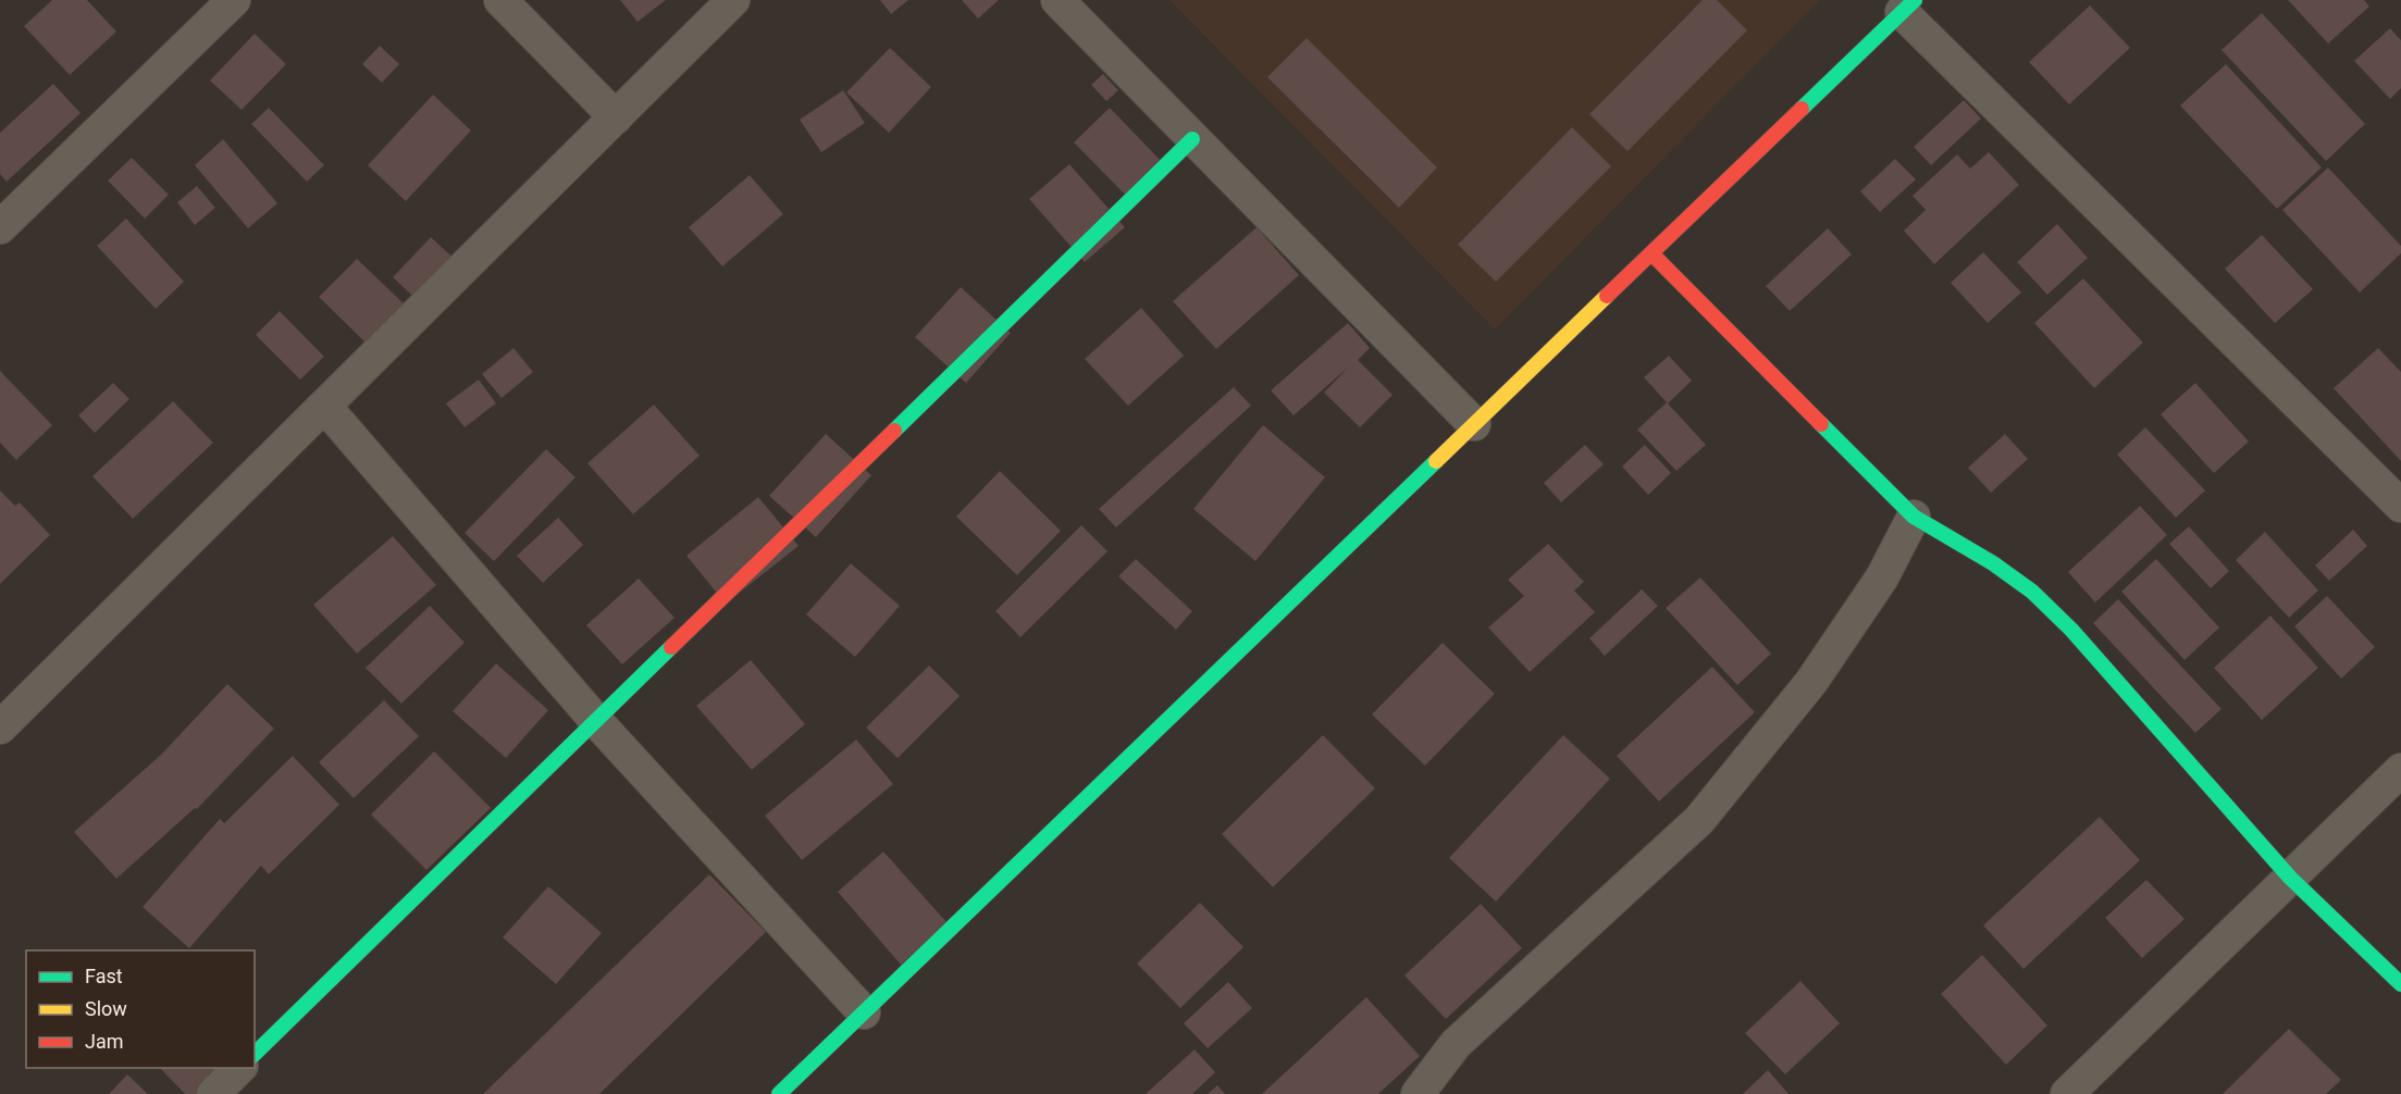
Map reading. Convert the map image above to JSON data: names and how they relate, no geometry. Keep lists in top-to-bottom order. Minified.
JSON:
{"legend":["Fast","Slow","Jam"]}
